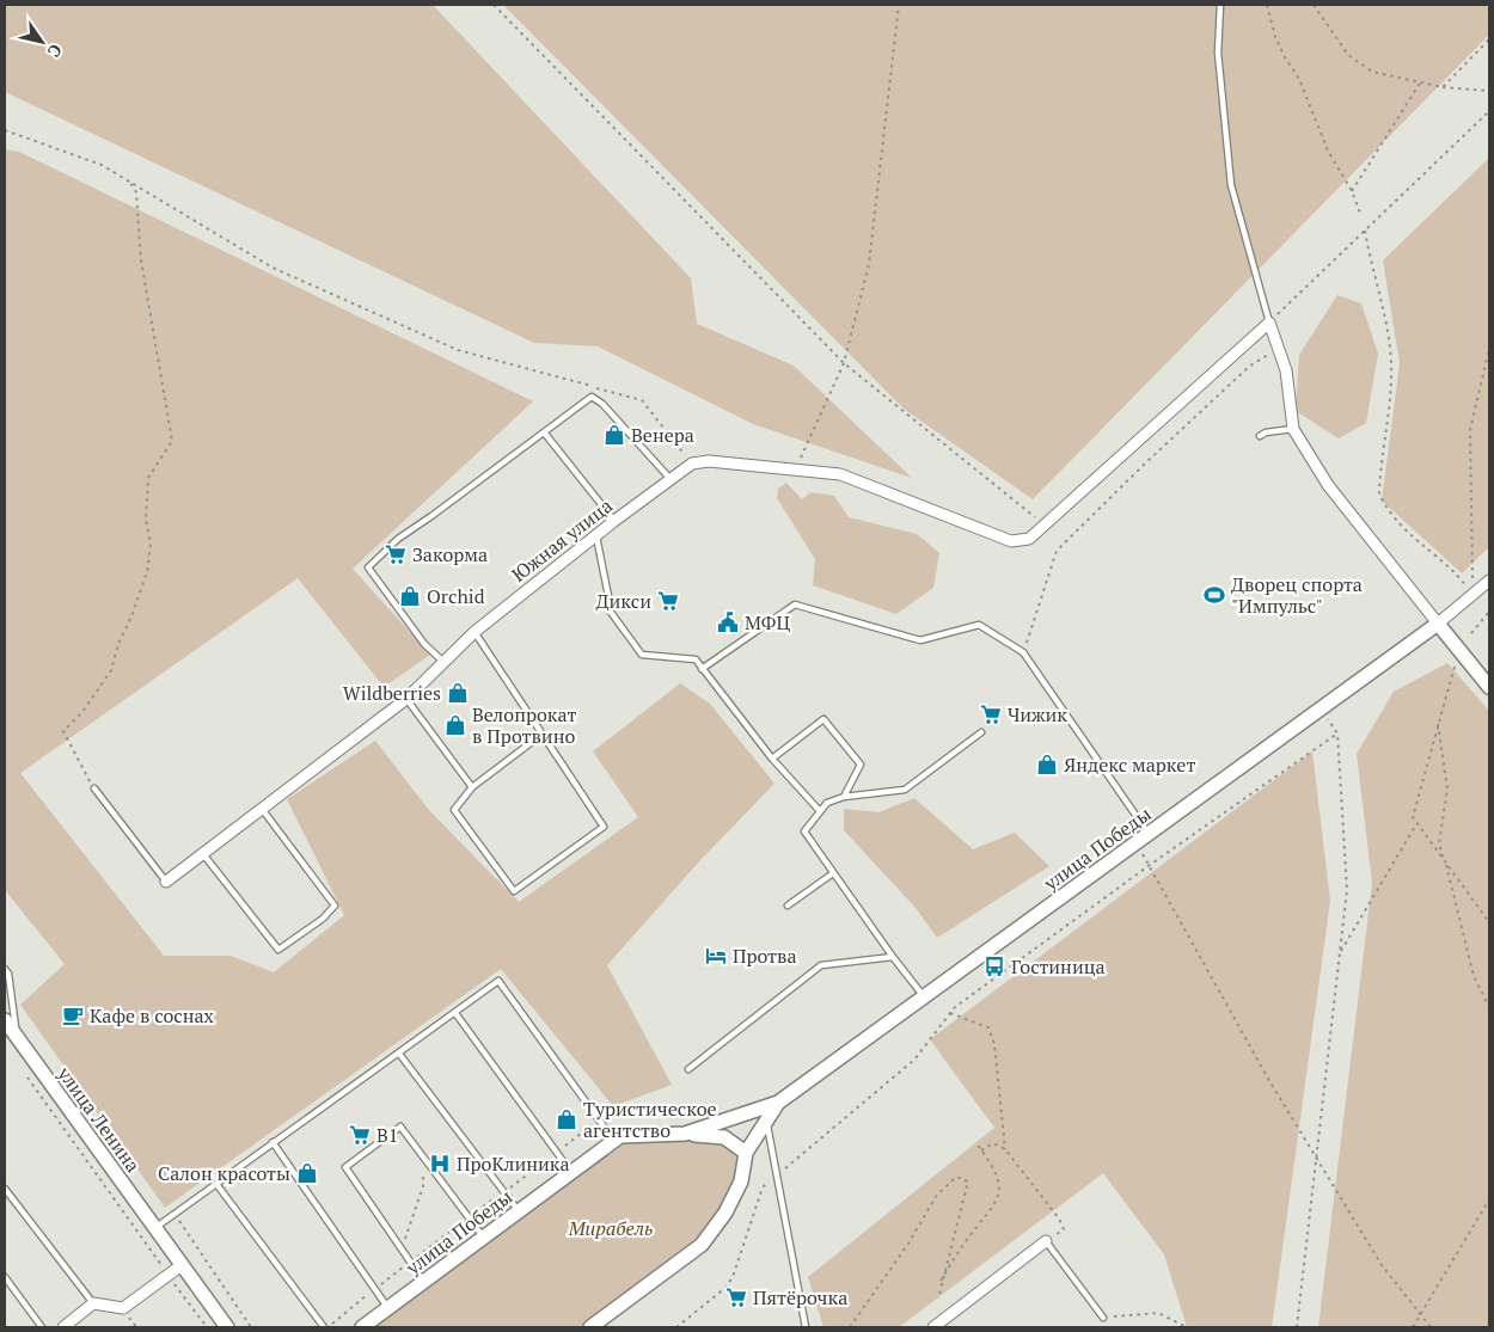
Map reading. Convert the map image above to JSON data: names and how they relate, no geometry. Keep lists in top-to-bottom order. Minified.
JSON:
{"streets":{"street":["Южная улица","улица Победы","улица Ленина"]},"parks":["Мирабель"],"places":{"shop":["Венера","Orchid","Wildberries","Велопрокат в Протвино","Яндекс маркет","Туристическое агентство","Салон красоты"],"supermarket":["Закорма","Дикси","Чижик","В1","Пятёрочка"],"sports":["Дворец спорта \"Импульс\""],"public building":["МФЦ"],"hotel":["Протва"],"bus stop":["Гостиница"],"cafe":["Кафе в соснах"],"hospital":["ПроКлиника"]},"north":"bottom right"}
